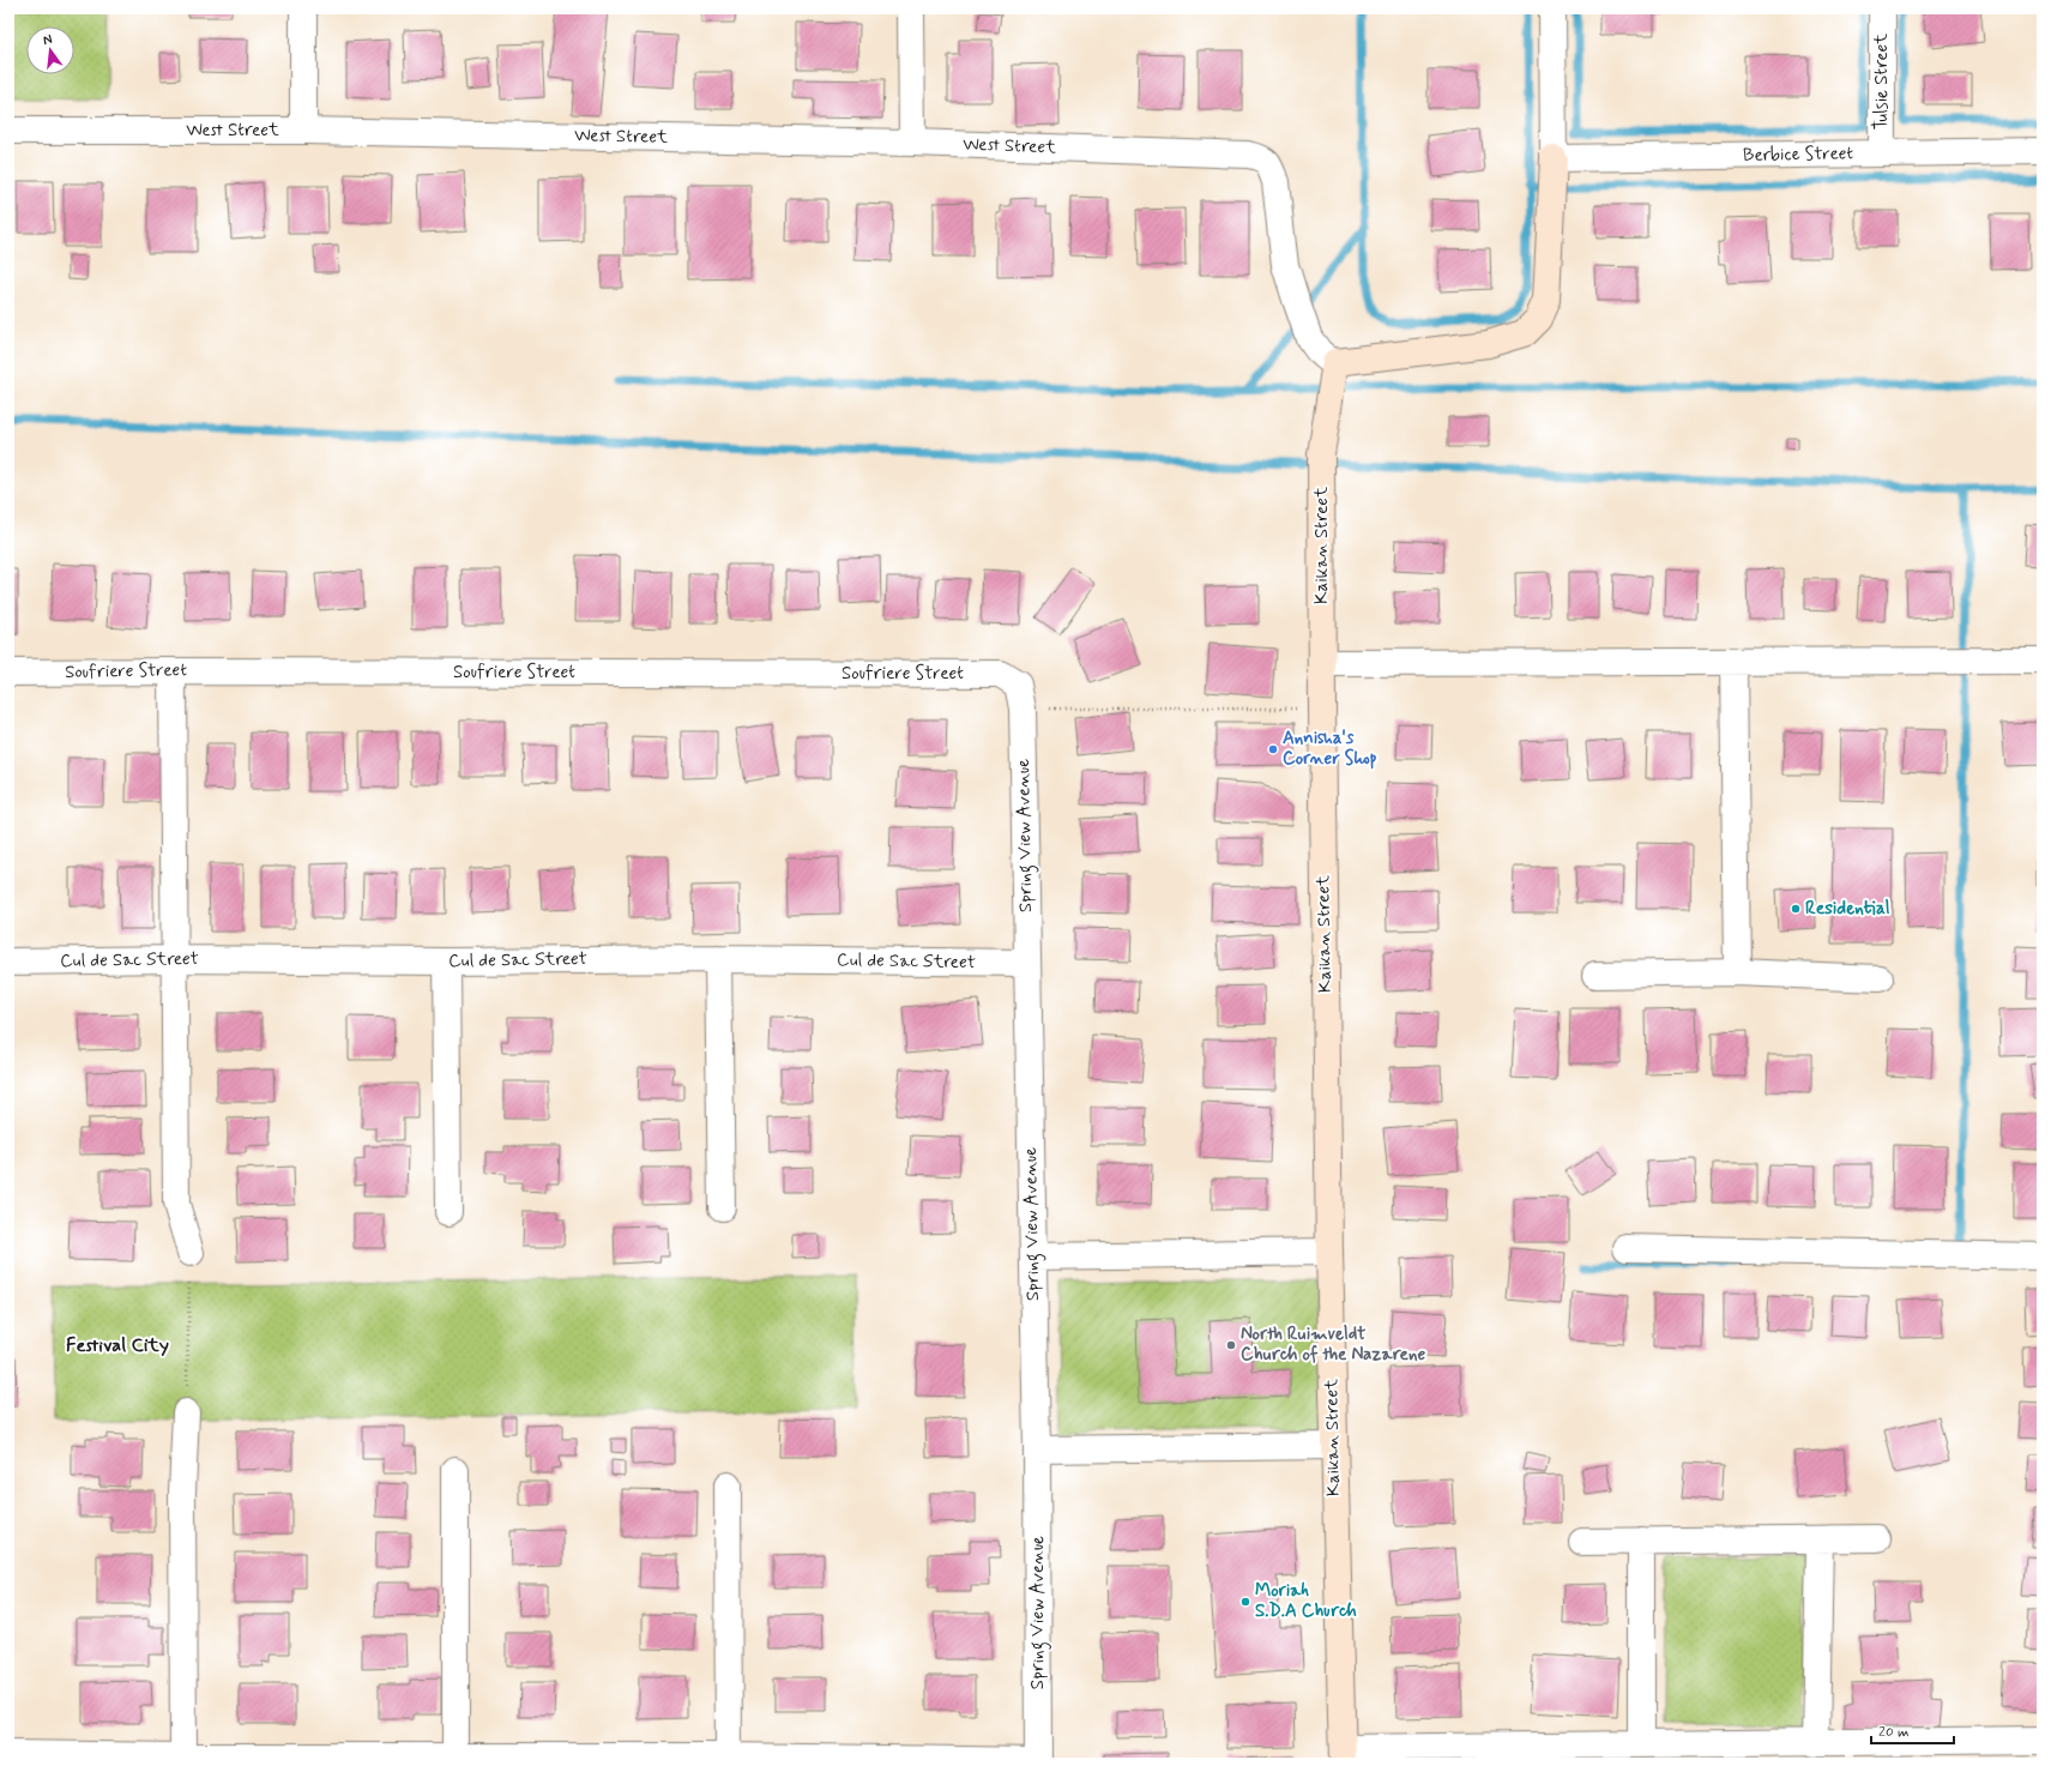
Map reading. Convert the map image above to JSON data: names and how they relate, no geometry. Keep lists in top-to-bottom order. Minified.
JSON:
{"streets":{"street":["Tulsie Street","West Street","Berbice Street","Kaikan Street","Soufriere Street","Spring View Avenue","Cul de Sac Street"]},"crossings":[["Tulsie Street","Berbice Street"],["West Street","Kaikan Street"],["Soufriere Street","Spring View Avenue"],["Spring View Avenue","Cul de Sac Street"]],"districts":["Festival City"],"places":["Annisha's Corner Shop","Residential","North Ruimveldt Church of the Nazarene","Moriah S.D.A Church"],"scale_bar":"20 m","north":"top"}
